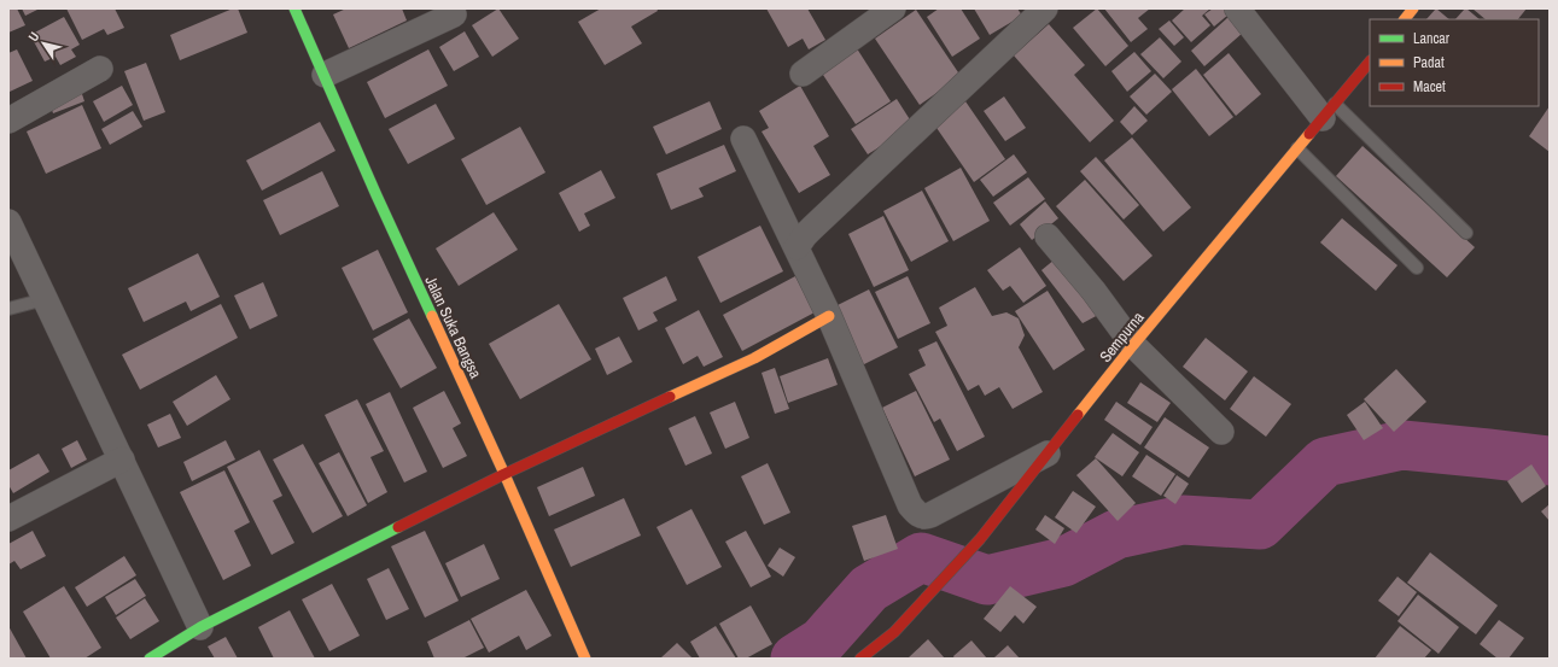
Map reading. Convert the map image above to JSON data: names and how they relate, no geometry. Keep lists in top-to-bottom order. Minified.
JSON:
{"streets":{"street":["Jalan Suka Bangsa","Sempurna"]},"legend":["Lancar","Padat","Macet"],"north":"top left"}
